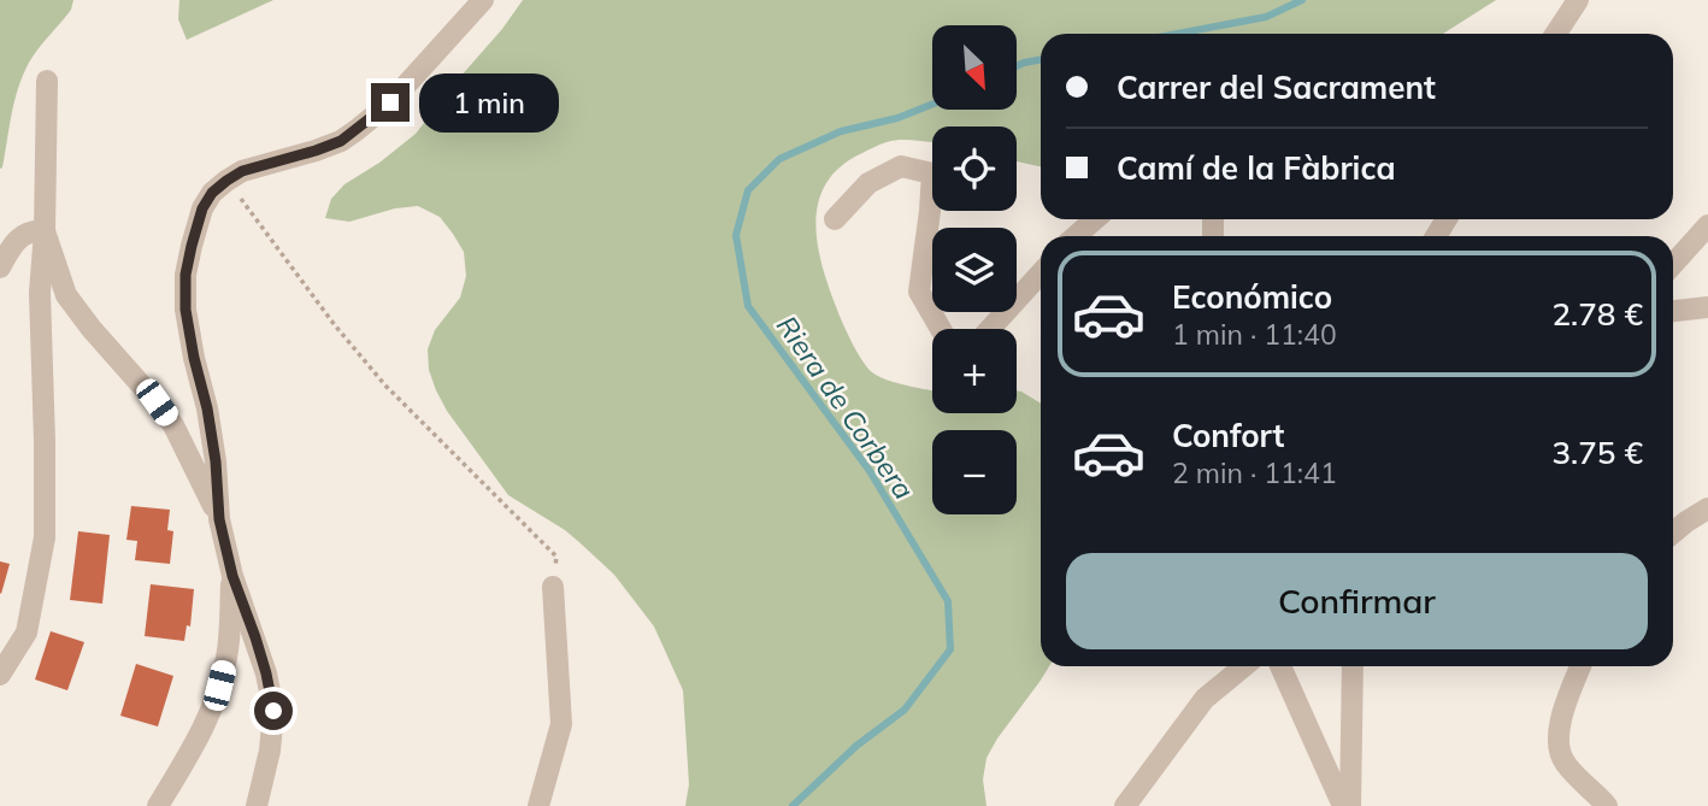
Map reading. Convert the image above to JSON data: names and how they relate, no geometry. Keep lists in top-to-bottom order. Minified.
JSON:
{"water":["Riera de Corbera"],"north":"bottom right","page":{"map_buttons":["+","−"],"banner":["Carrer del Sacrament","Camí de la Fàbrica"],"bubble":"1 min","list":[{"name":"Económico","note":"1 min · 11:40","value":"2.78 €"},{"name":"Confort","note":"2 min · 11:41","value":"3.75 €"}],"buttons":"Confirmar"}}
